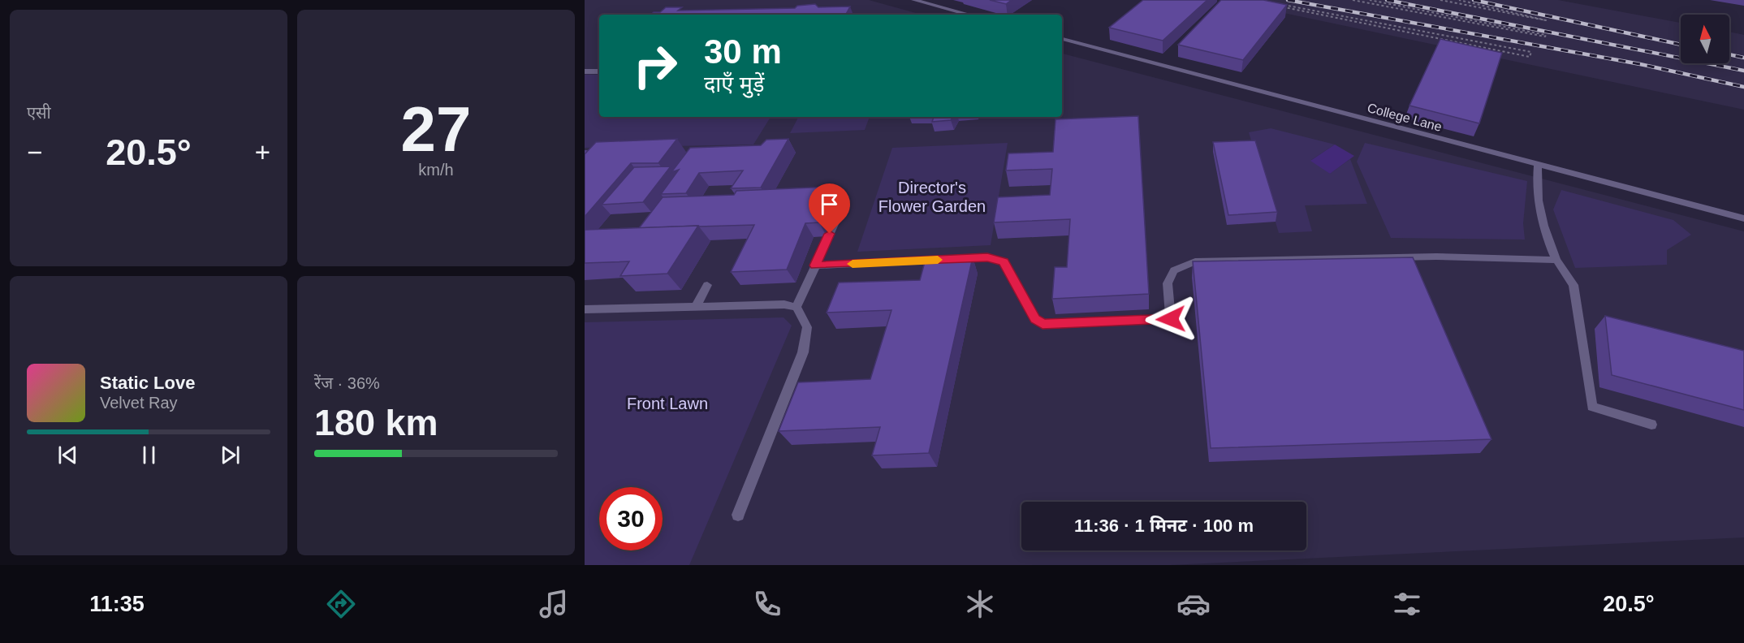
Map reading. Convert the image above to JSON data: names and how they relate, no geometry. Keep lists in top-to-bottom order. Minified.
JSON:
{"streets":{"street":["College Lane"]},"parks":["Director's Flower Garden","Front Lawn"],"north":"top","page":{"tile":["एसी",["27","km/h"],["रेंज · 36%","180 km"]],"turn":["30 m","दाएँ मुड़ें"],"heat":["−","20.5°","+"],"song":["Static Love","Velvet Ray"],"limit":"30","trip":"11:36 · 1 मिनट · 100 m","tabs":["11:35","20.5°"]}}
